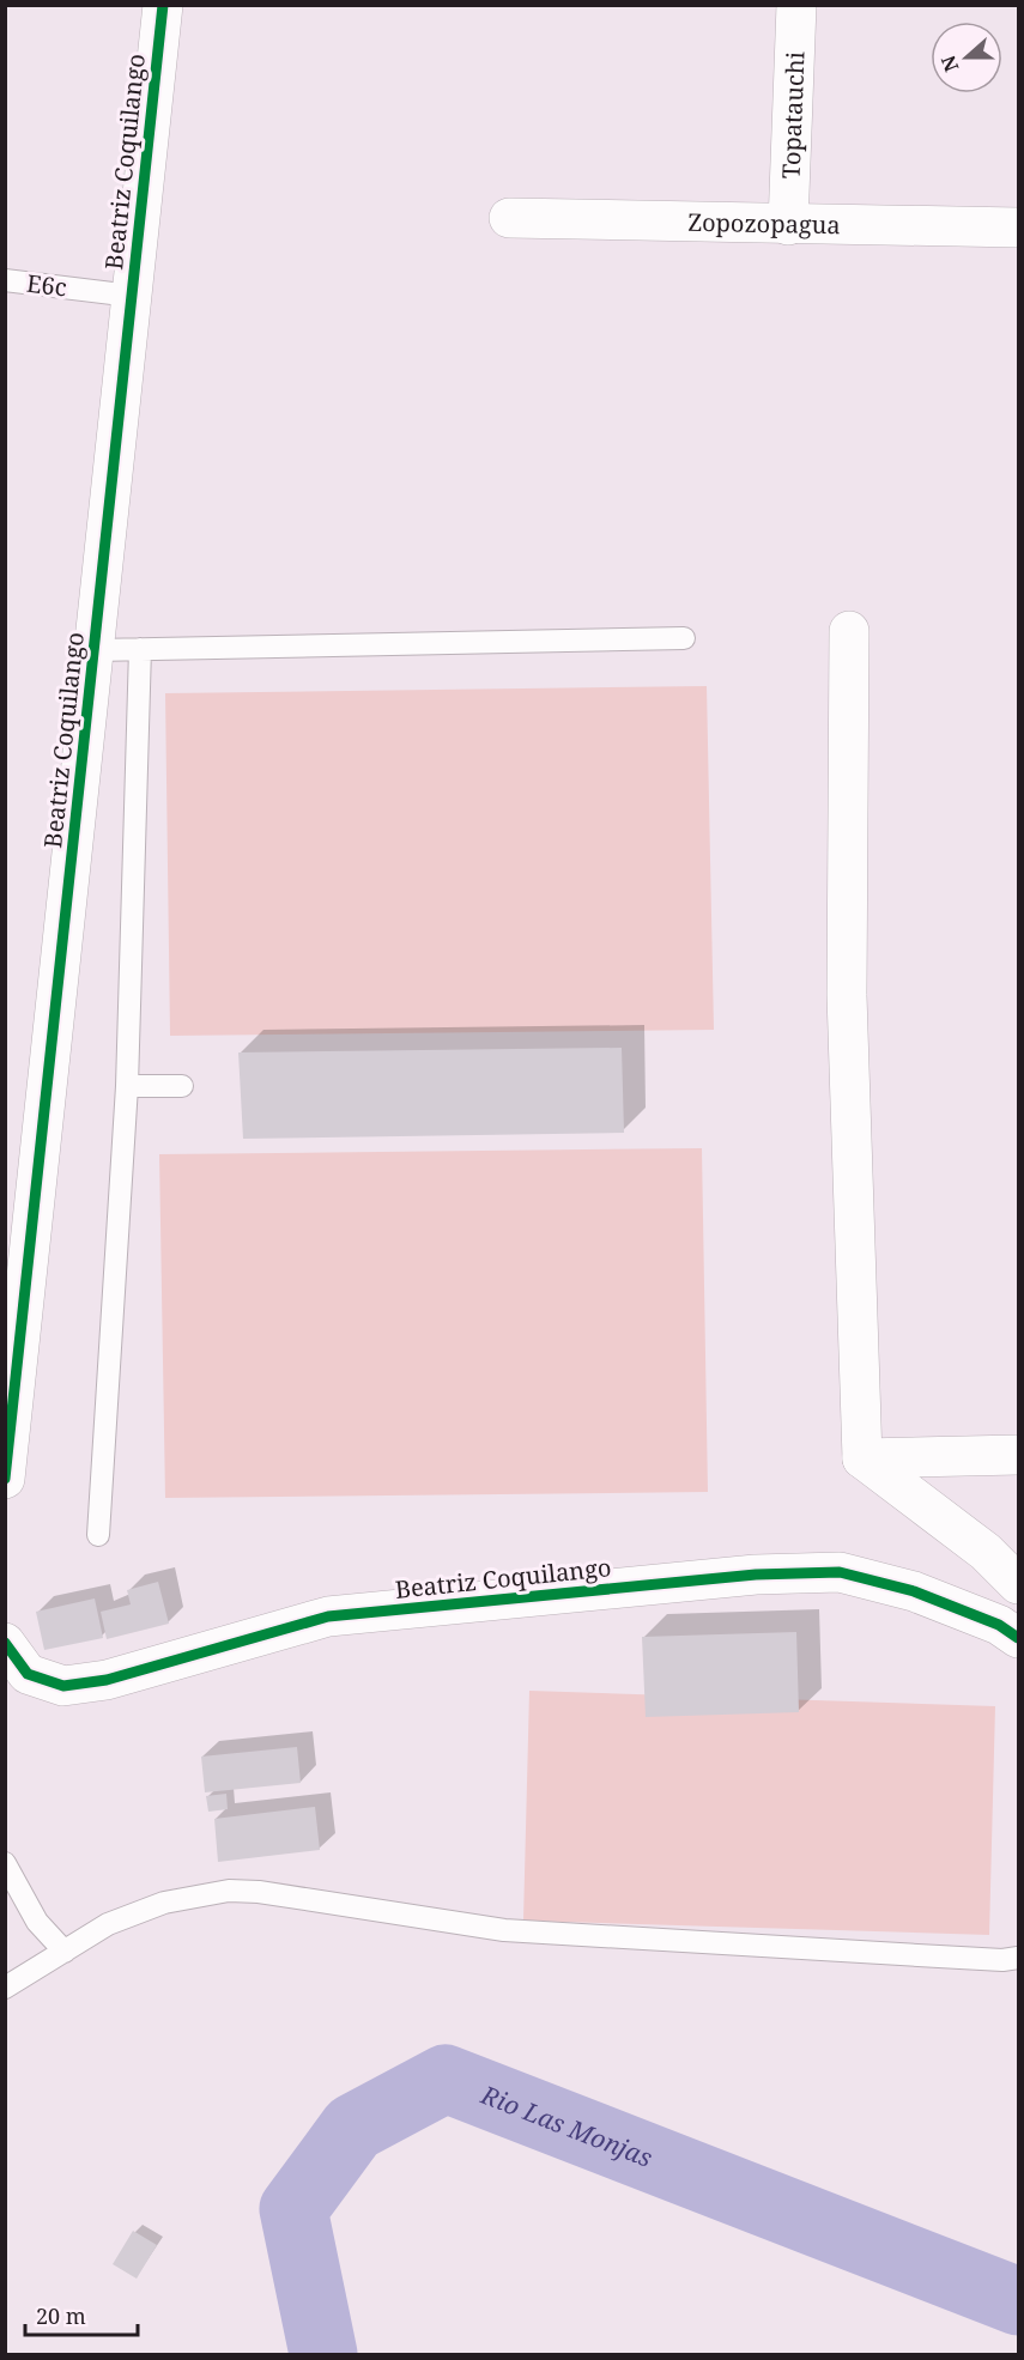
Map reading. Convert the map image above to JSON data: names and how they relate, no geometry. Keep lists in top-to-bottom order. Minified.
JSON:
{"streets":{"street":["Topatauchi","Beatriz Coquilango","Zopozopagua"],"lane":["E6c"]},"crossings":[["Topatauchi","Zopozopagua"],["Beatriz Coquilango","E6c"]],"water":["Rio Las Monjas"],"scale_bar":"20 m","north":"left"}
